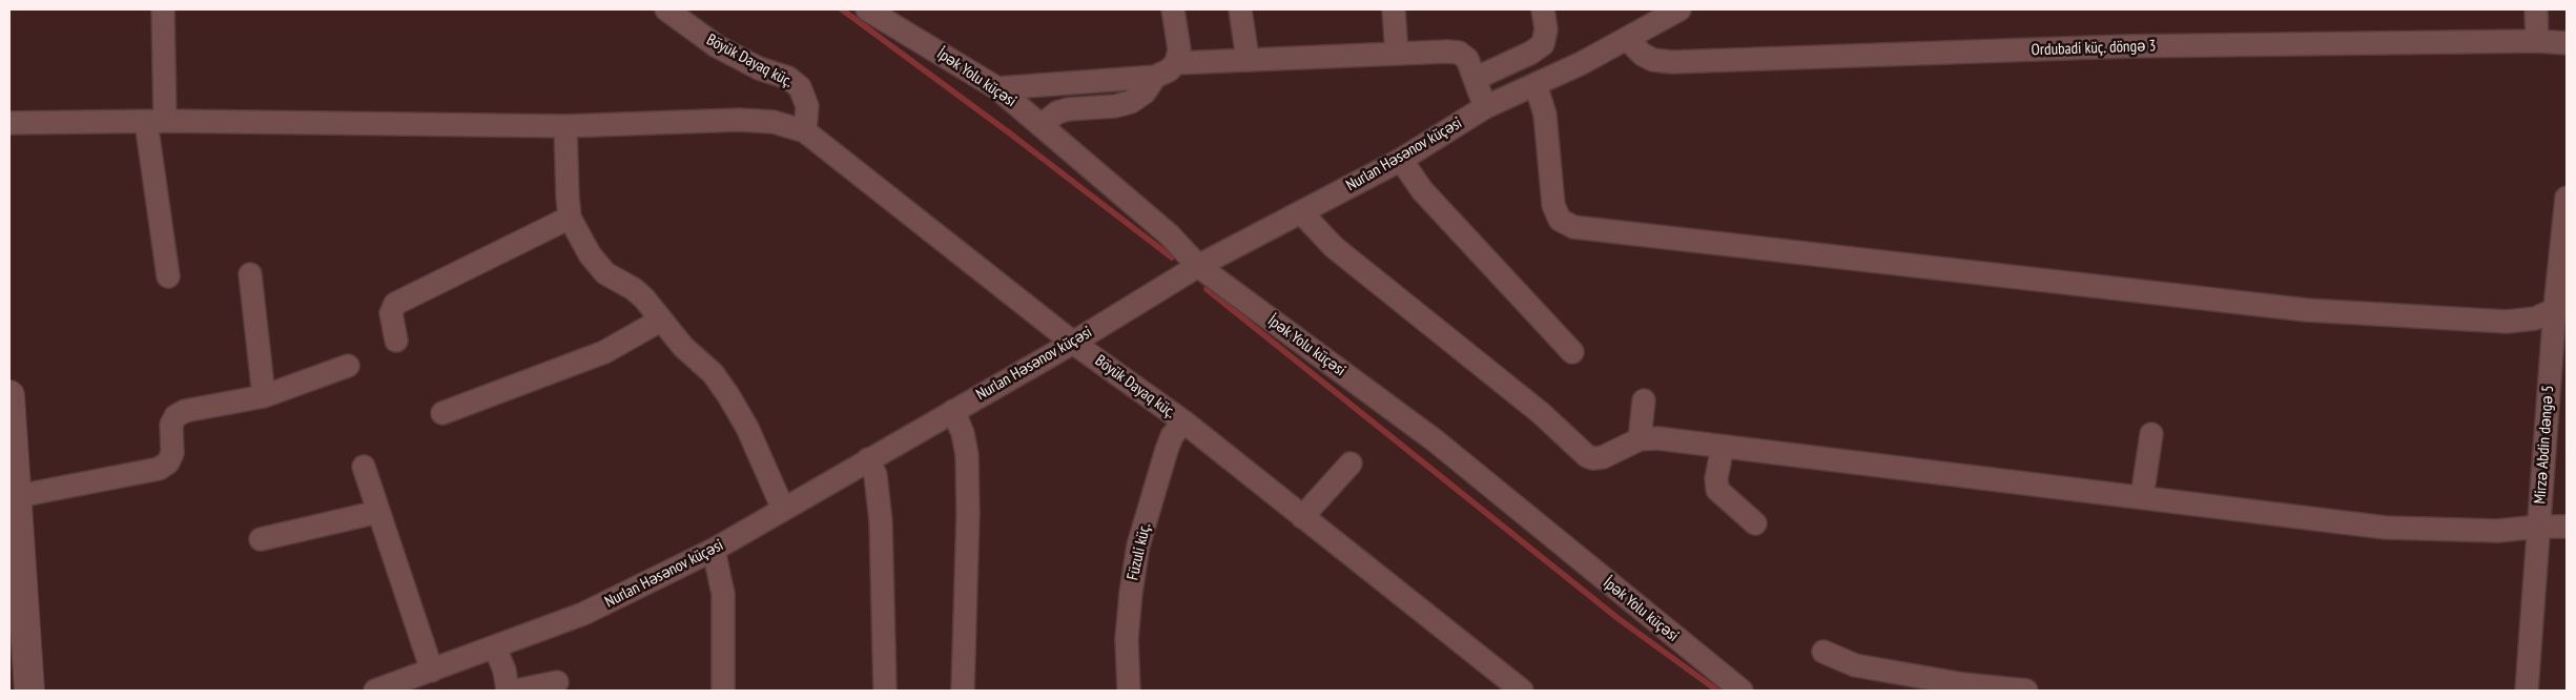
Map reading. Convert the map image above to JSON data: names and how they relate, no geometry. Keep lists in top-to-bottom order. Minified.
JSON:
{"streets":{"street":["Ordubadi küç. döngə 3","Böyük Dayaq küç.","İpək Yolu küçəsi","Nurlan Həsənov küçəsi","Mirzə Abdin dəngə 5","Füzuli küç."]},"crossings":[["Ordubadi küç. döngə 3","Nurlan Həsənov küçəsi"],["Böyük Dayaq küç.","Nurlan Həsənov küçəsi"],["Böyük Dayaq küç.","Füzuli küç."],["İpək Yolu küçəsi","Nurlan Həsənov küçəsi"]]}
